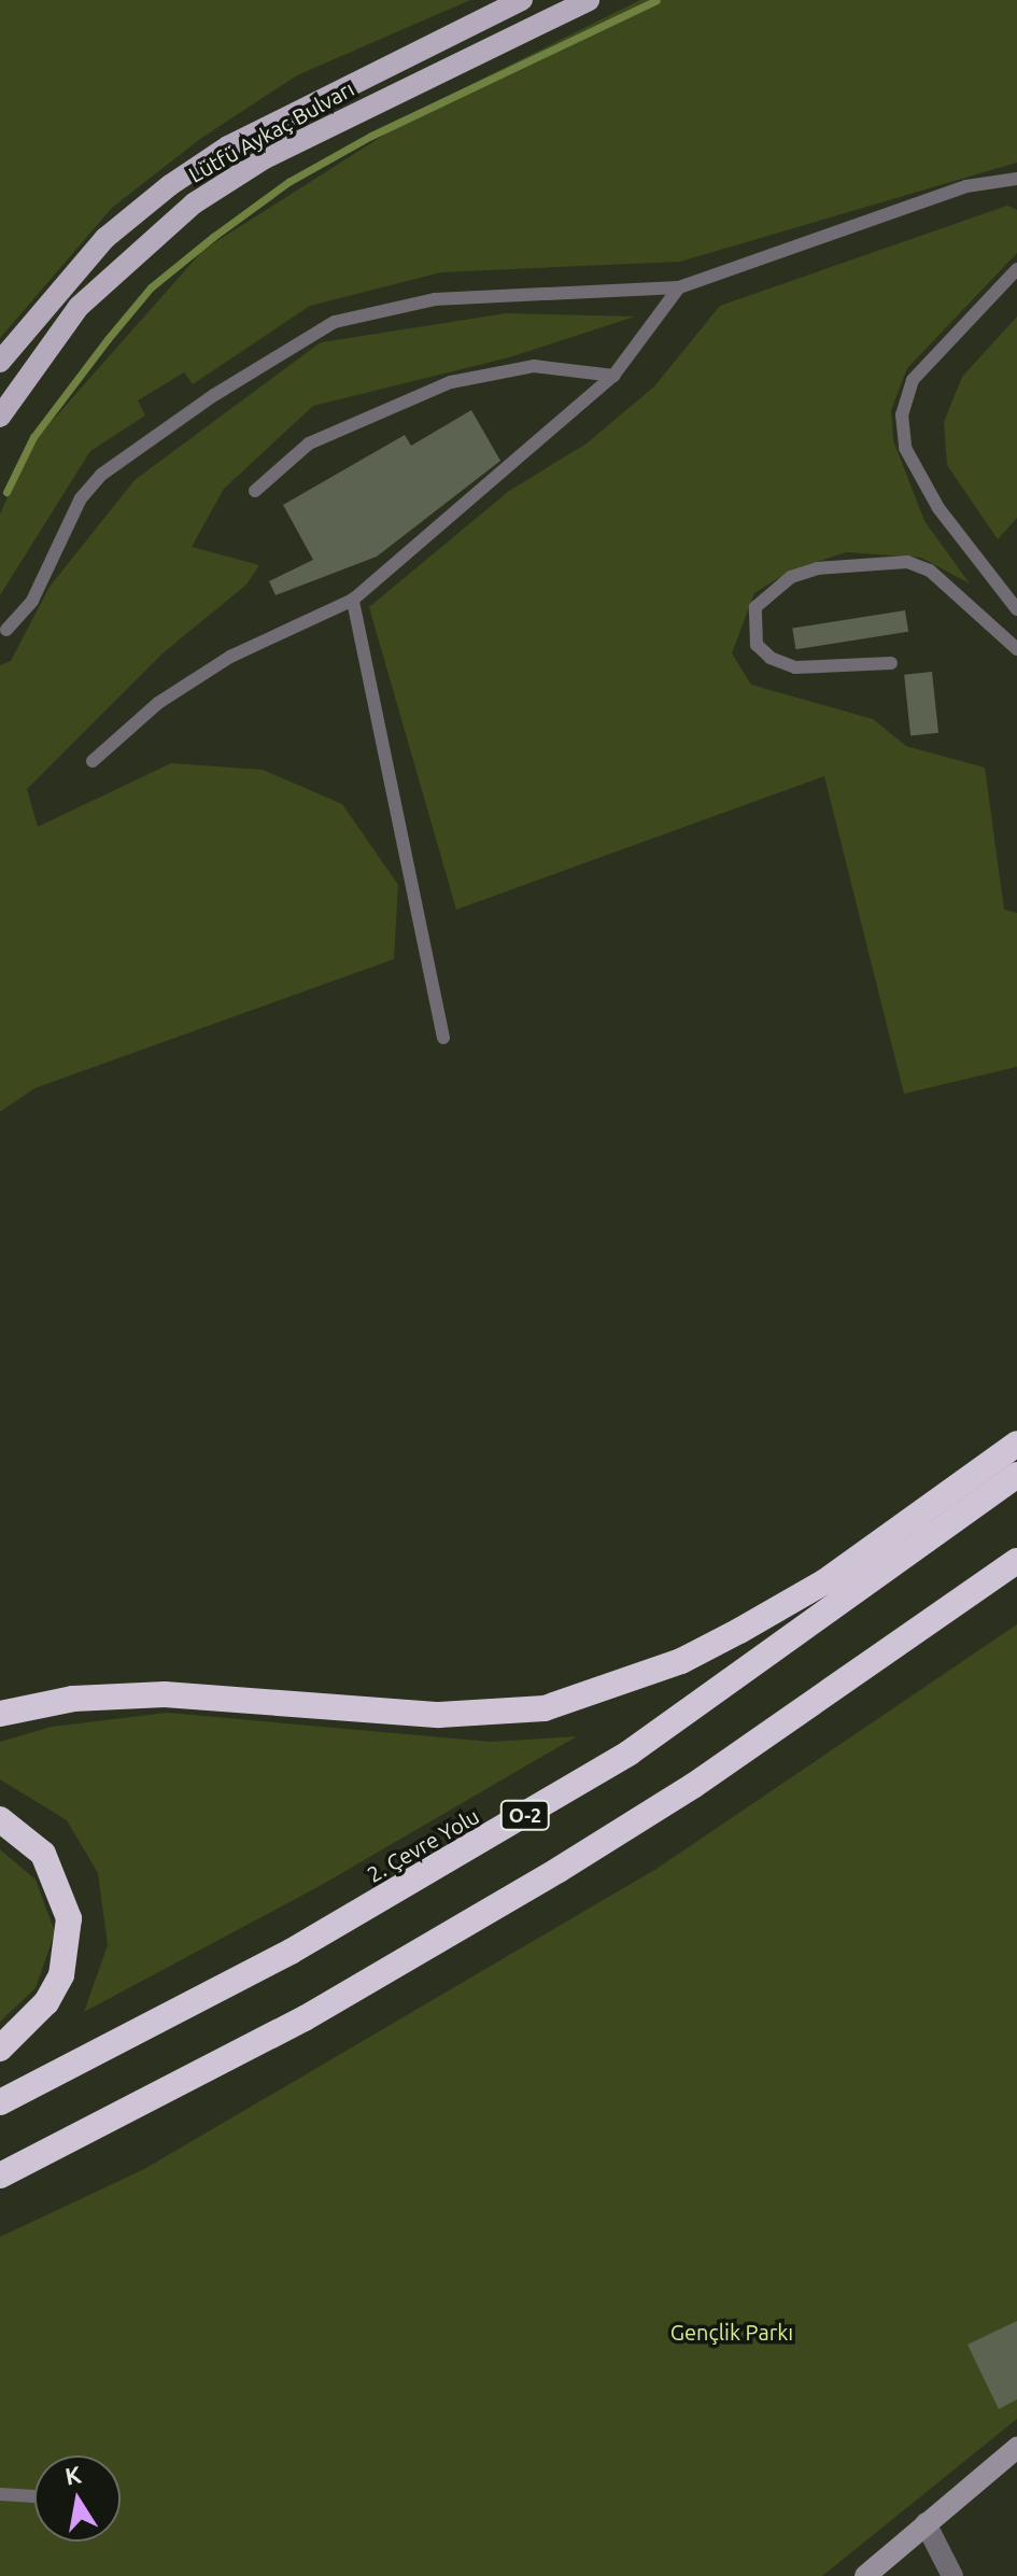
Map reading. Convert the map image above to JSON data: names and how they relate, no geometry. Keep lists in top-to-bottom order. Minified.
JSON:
{"streets":{"highway":["O-2","2. Çevre Yolu"],"main road":["Lütfü Aykaç Bulvarı"]},"parks":["Gençlik Parkı"],"north":"top"}
